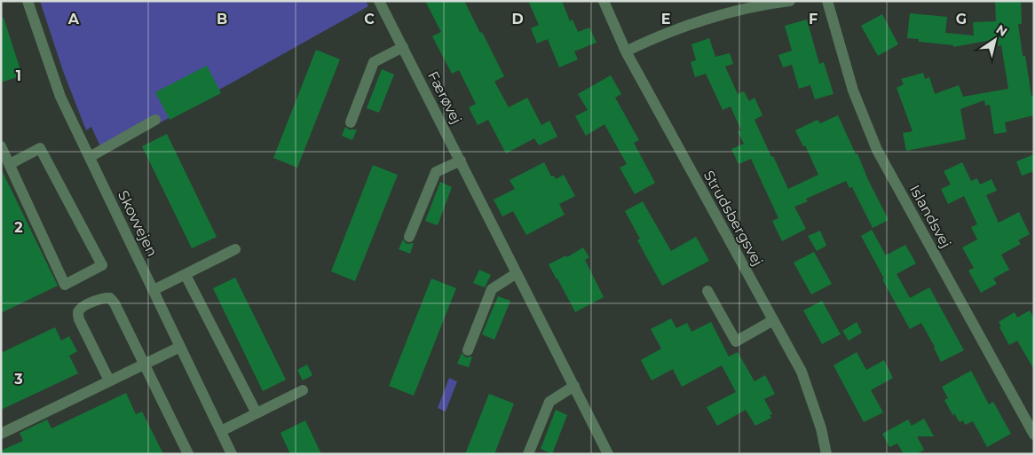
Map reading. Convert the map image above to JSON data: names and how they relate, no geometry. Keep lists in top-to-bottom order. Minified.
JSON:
{"streets":{"street":["Færøvej","Islandsvej","Strudsbergsvej","Skovvejen"]},"north":"top right","grid":{"columns":["A","B","C","D","E","F","G"],"rows":["1","2","3"]}}
